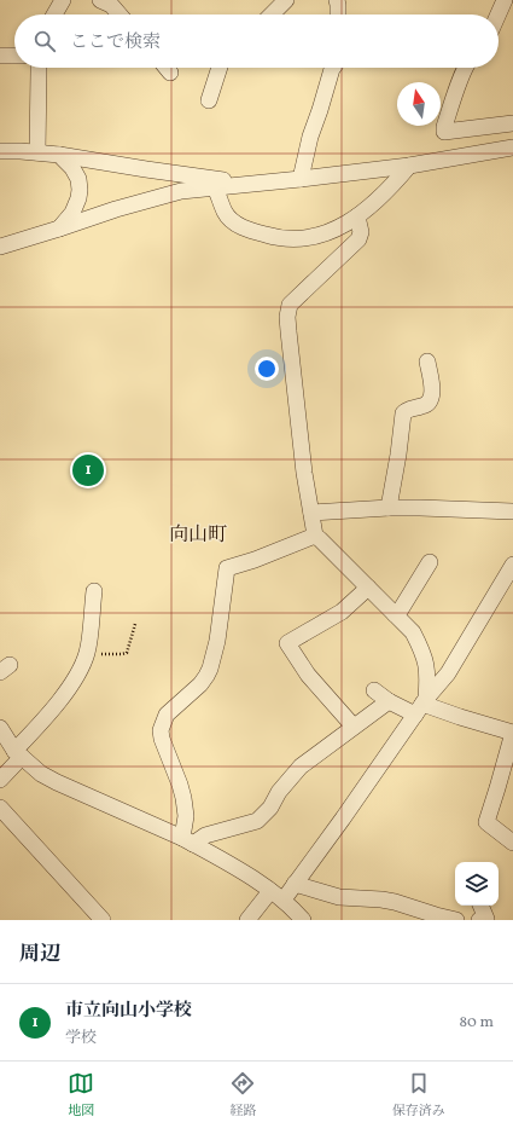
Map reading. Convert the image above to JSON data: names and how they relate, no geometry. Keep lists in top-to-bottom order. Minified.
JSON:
{"districts":["向山町"],"north":"top","page":{"search":"ここで検索","pins":"1","heading":"周辺","list":[{"mark":"1","name":"市立向山小学校","note":"学校","value":"80 m"}],"nav":["地図","経路","保存済み"]}}
